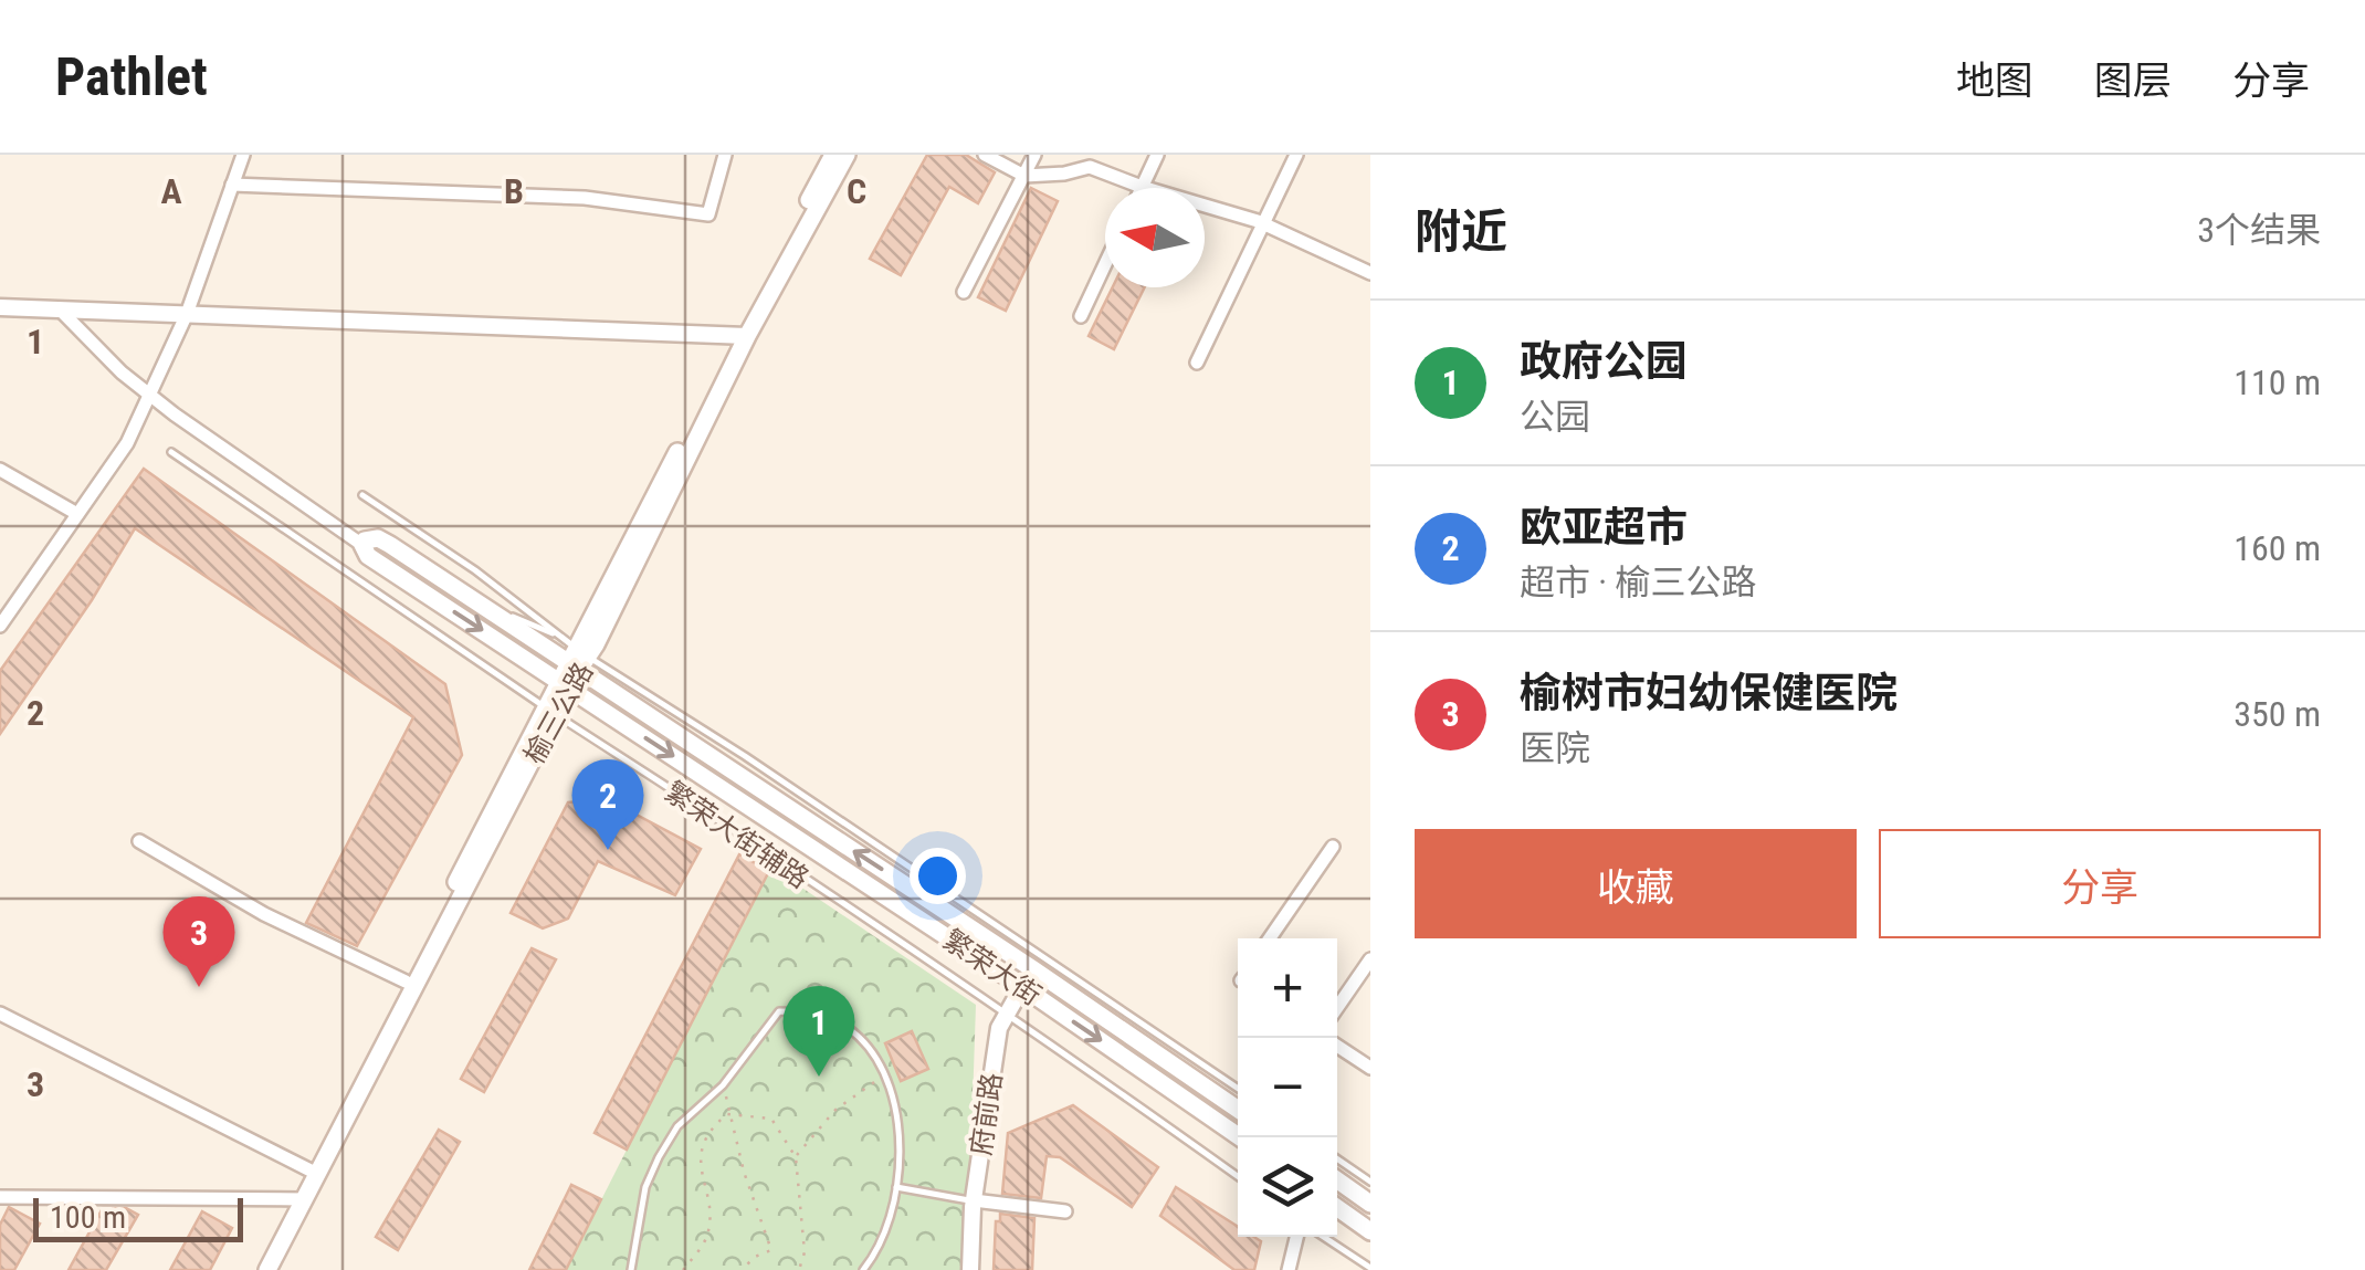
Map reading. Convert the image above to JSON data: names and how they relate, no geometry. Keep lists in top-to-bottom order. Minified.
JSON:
{"streets":{"main road":["榆三公路","繁荣大街"],"street":["府前路"],"lane":["繁荣大街辅路"]},"crossings":[["榆三公路","繁荣大街辅路"],["榆三公路","繁荣大街"],["繁荣大街辅路","府前路"],["繁荣大街","府前路"]],"scale_bar":"100 m","north":"left","page":{"header":"Pathlet","nav":["地图","图层","分享"],"heading":["附近","3个结果"],"list":[{"mark":"1","name":"政府公园","note":"公园","value":"110 m"},{"mark":"2","name":"欧亚超市","note":"超市 · 榆三公路","value":"160 m"},{"mark":"3","name":"榆树市妇幼保健医院","note":"医院","value":"350 m"}],"pins":["2","3","1"],"buttons":["收藏","分享"],"map_buttons":["+","−"],"scale":"100 m"},"grid":{"columns":["A","B","C"],"rows":["1","2","3"]}}
